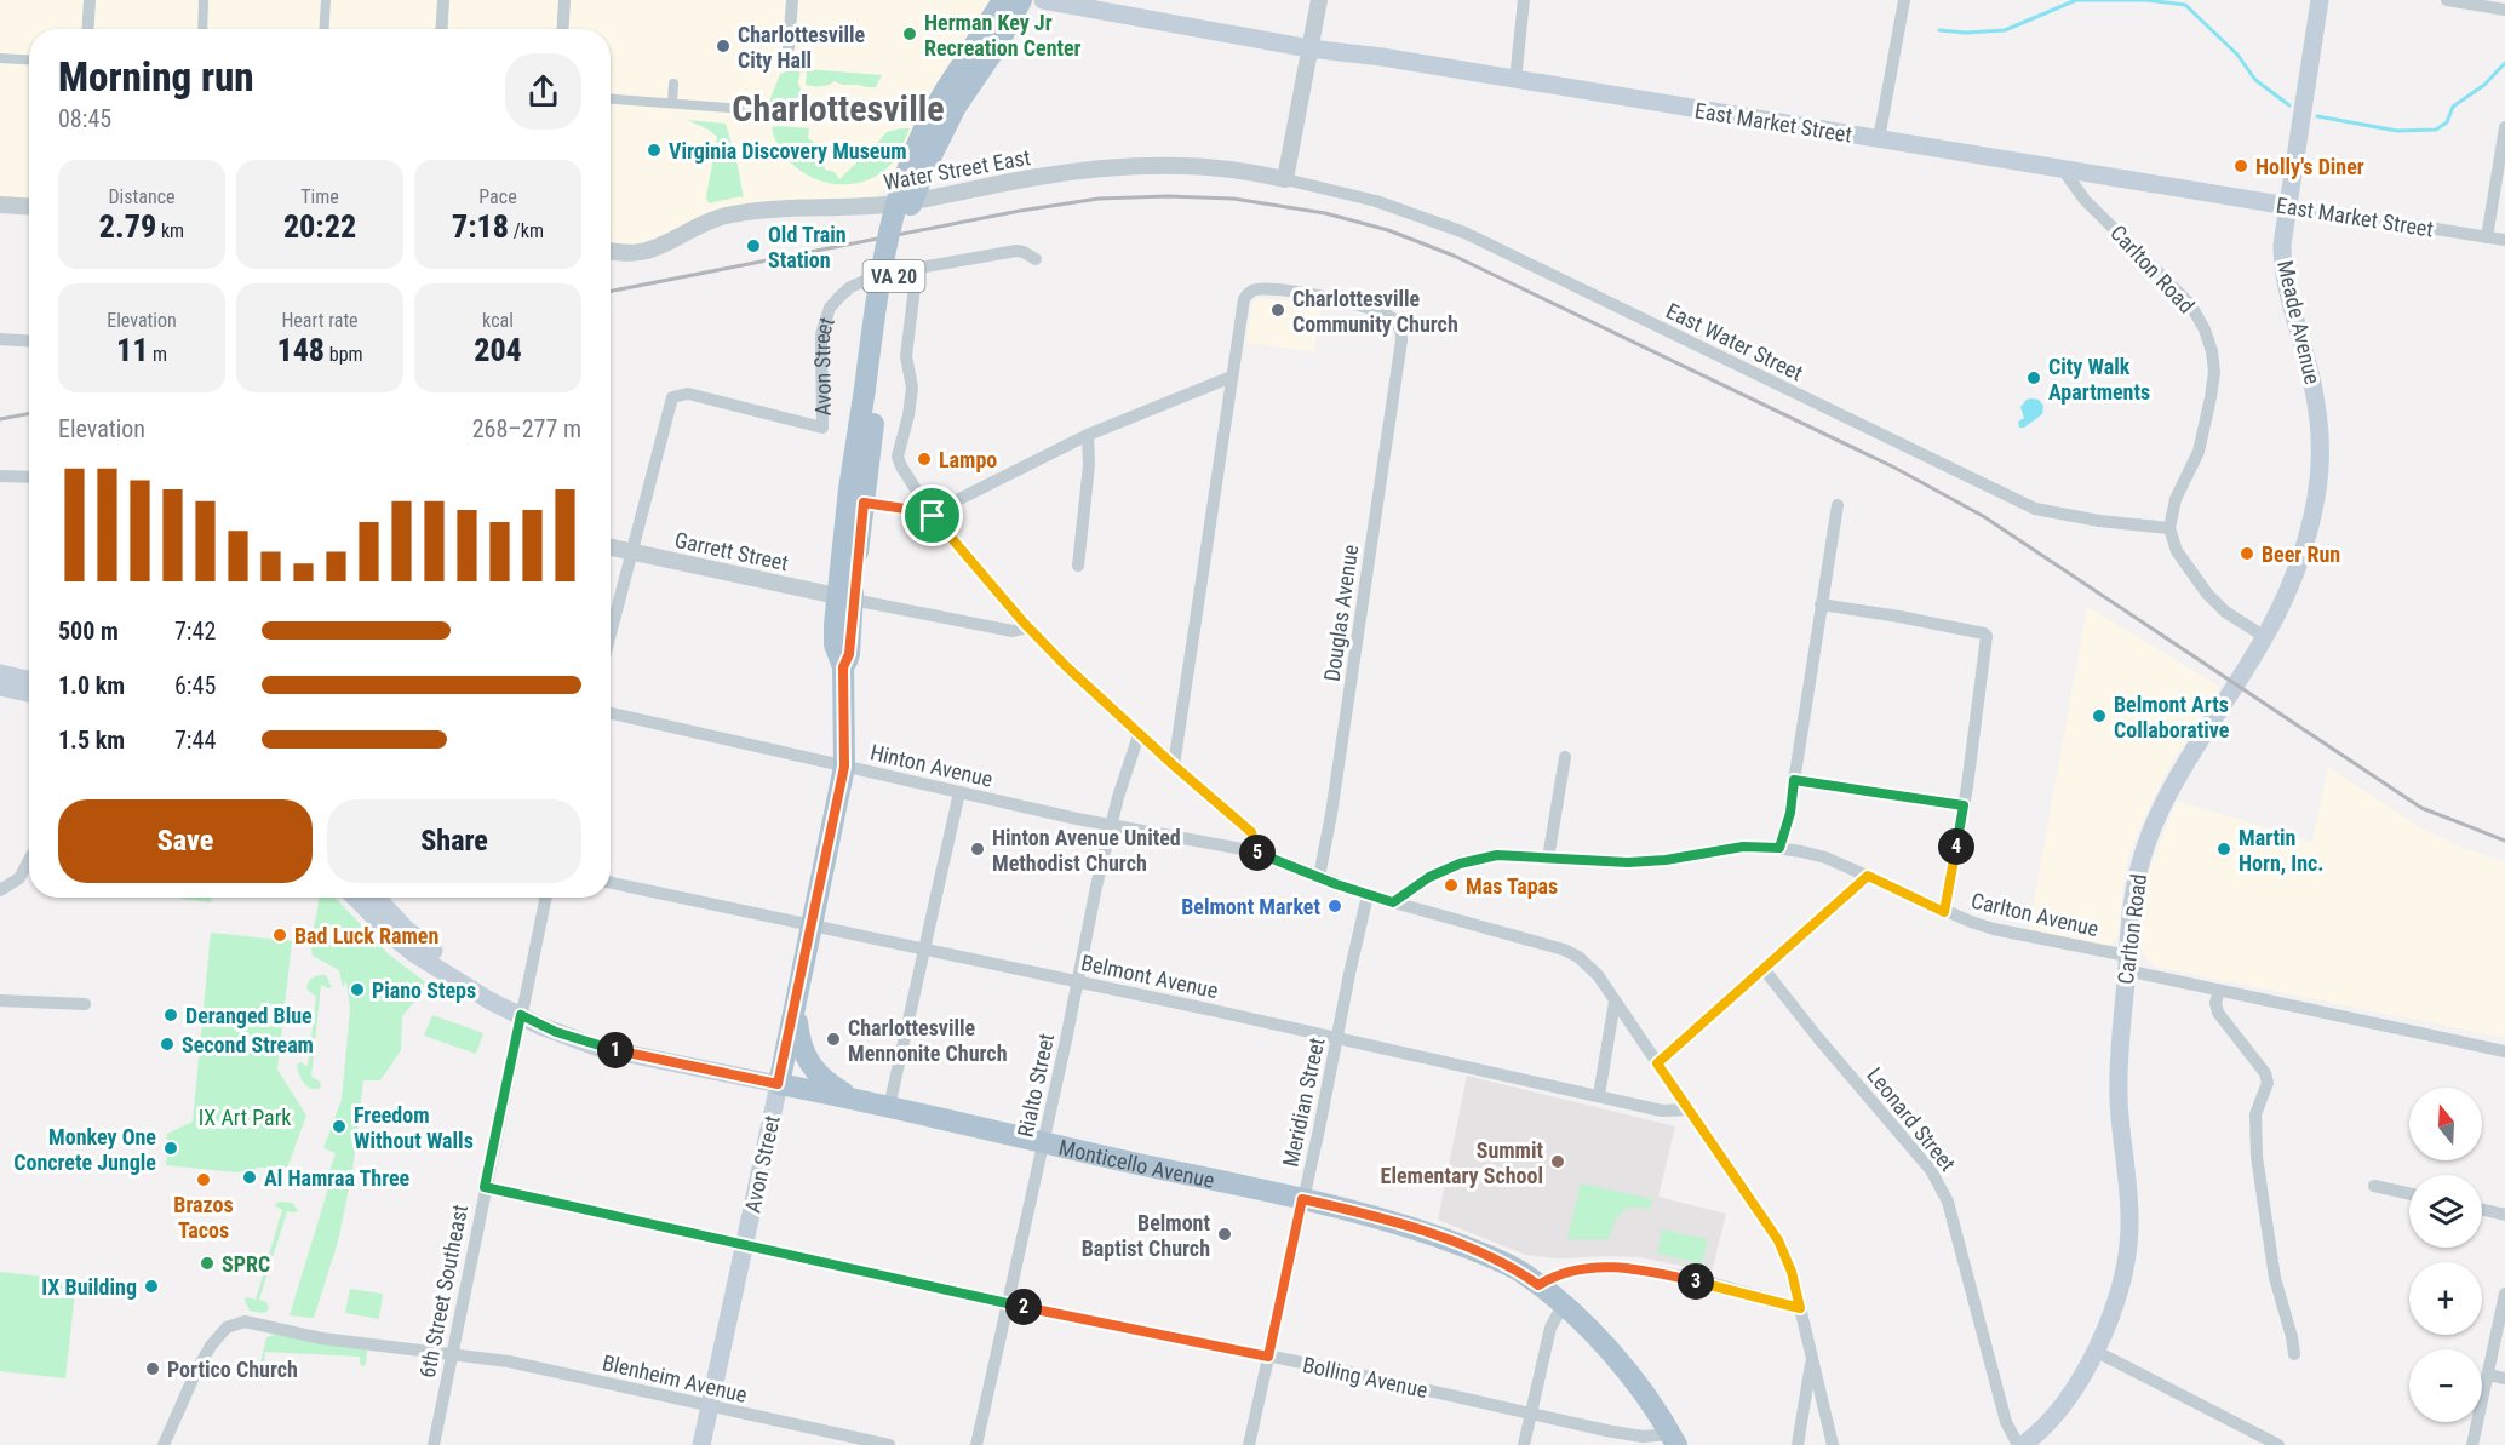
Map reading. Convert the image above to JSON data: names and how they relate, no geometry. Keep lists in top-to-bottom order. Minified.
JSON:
{"streets":{"main road":["East Market Street","Carlton Road","VA 20","Meade Avenue","Avon Street","Monticello Avenue","Bolling Avenue"],"street":["Water Street East","East Water Street","Garrett Street","Douglas Avenue","Hinton Avenue","Carlton Avenue","Belmont Avenue","Rialto Street","Meridian Street","Leonard Street","6th Street Southeast","Blenheim Avenue"]},"crossings":[["East Market Street","Carlton Road"],["East Market Street","Meade Avenue"],["Water Street East","East Water Street"],["Carlton Road","Meade Avenue"],["Carlton Road","East Water Street"],["Carlton Road","Carlton Avenue"],["Carlton Road","Leonard Street"],["VA 20","Avon Street"],["VA 20","Monticello Avenue"],["Avon Street","Garrett Street"],["Avon Street","Hinton Avenue"],["Avon Street","Belmont Avenue"],["Avon Street","Monticello Avenue"],["Avon Street","Bolling Avenue"],["Avon Street","Blenheim Avenue"],["Douglas Avenue","Hinton Avenue"],["Hinton Avenue","Carlton Avenue"],["Hinton Avenue","Belmont Avenue"],["Hinton Avenue","Rialto Street"],["Hinton Avenue","Meridian Street"],["Belmont Avenue","Rialto Street"],["Belmont Avenue","Meridian Street"],["Rialto Street","Monticello Avenue"],["Rialto Street","Bolling Avenue"],["Meridian Street","Monticello Avenue"],["Meridian Street","Bolling Avenue"],["Monticello Avenue","6th Street Southeast"],["Monticello Avenue","Bolling Avenue"],["6th Street Southeast","Bolling Avenue"],["6th Street Southeast","Blenheim Avenue"]],"districts":["Charlottesville"],"parks":["IX Art Park"],"places":["Herman Key Jr Recreation Center","Charlottesville City Hall","Virginia Discovery Museum","Holly's Diner","Old Train Station","Charlottesville Community Church","City Walk Apartments","Lampo","Beer Run","Belmont Arts Collaborative","Hinton Avenue United Methodist Church","Martin Horn, Inc.","Mas Tapas","Belmont Market","Bad Luck Ramen","Piano Steps","Deranged Blue","Charlottesville Mennonite Church","Second Stream","Freedom Without Walls","Monkey One Concrete Jungle","Summit Elementary School","Al Hamraa Three","Brazos Tacos","Belmont Baptist Church","SPRC","IX Building","Portico Church"],"north":"top","page":{"heading":["Morning run","08:45"],"stats":[["Distance","2.79 km"],["Time","20:22"],["Pace","7:18 /km"],["Elevation","11 m"],["Heart rate","148 bpm"],["kcal","204"]],"chart":["Elevation","268–277 m"],"list":[{"name":"500 m","note":"7:42"},{"name":"1.0 km","note":"6:45"},{"name":"1.5 km","note":"7:44"}],"buttons":["Save","Share"],"pins":["4","5","1","3","2"],"map_buttons":["+","−"]}}
